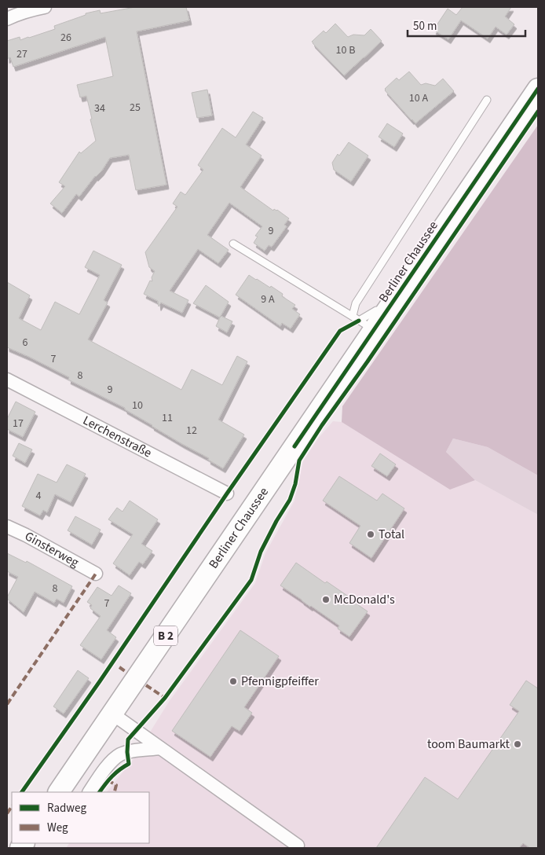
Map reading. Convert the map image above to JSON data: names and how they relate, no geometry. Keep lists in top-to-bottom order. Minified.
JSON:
{"streets":{"main road":["Berliner Chaussee","B 2"],"street":["Lerchenstraße","Ginsterweg"]},"places":["Total","McDonald's","Pfennigpfeiffer","toom Baumarkt"],"house_numbers":["26","10 B","27","10 A","25","34","9","9 A","6","7","8","9","10","11","17","12","4","8","7"],"legend":["Radweg","Weg"],"scale_bar":"50 m"}
